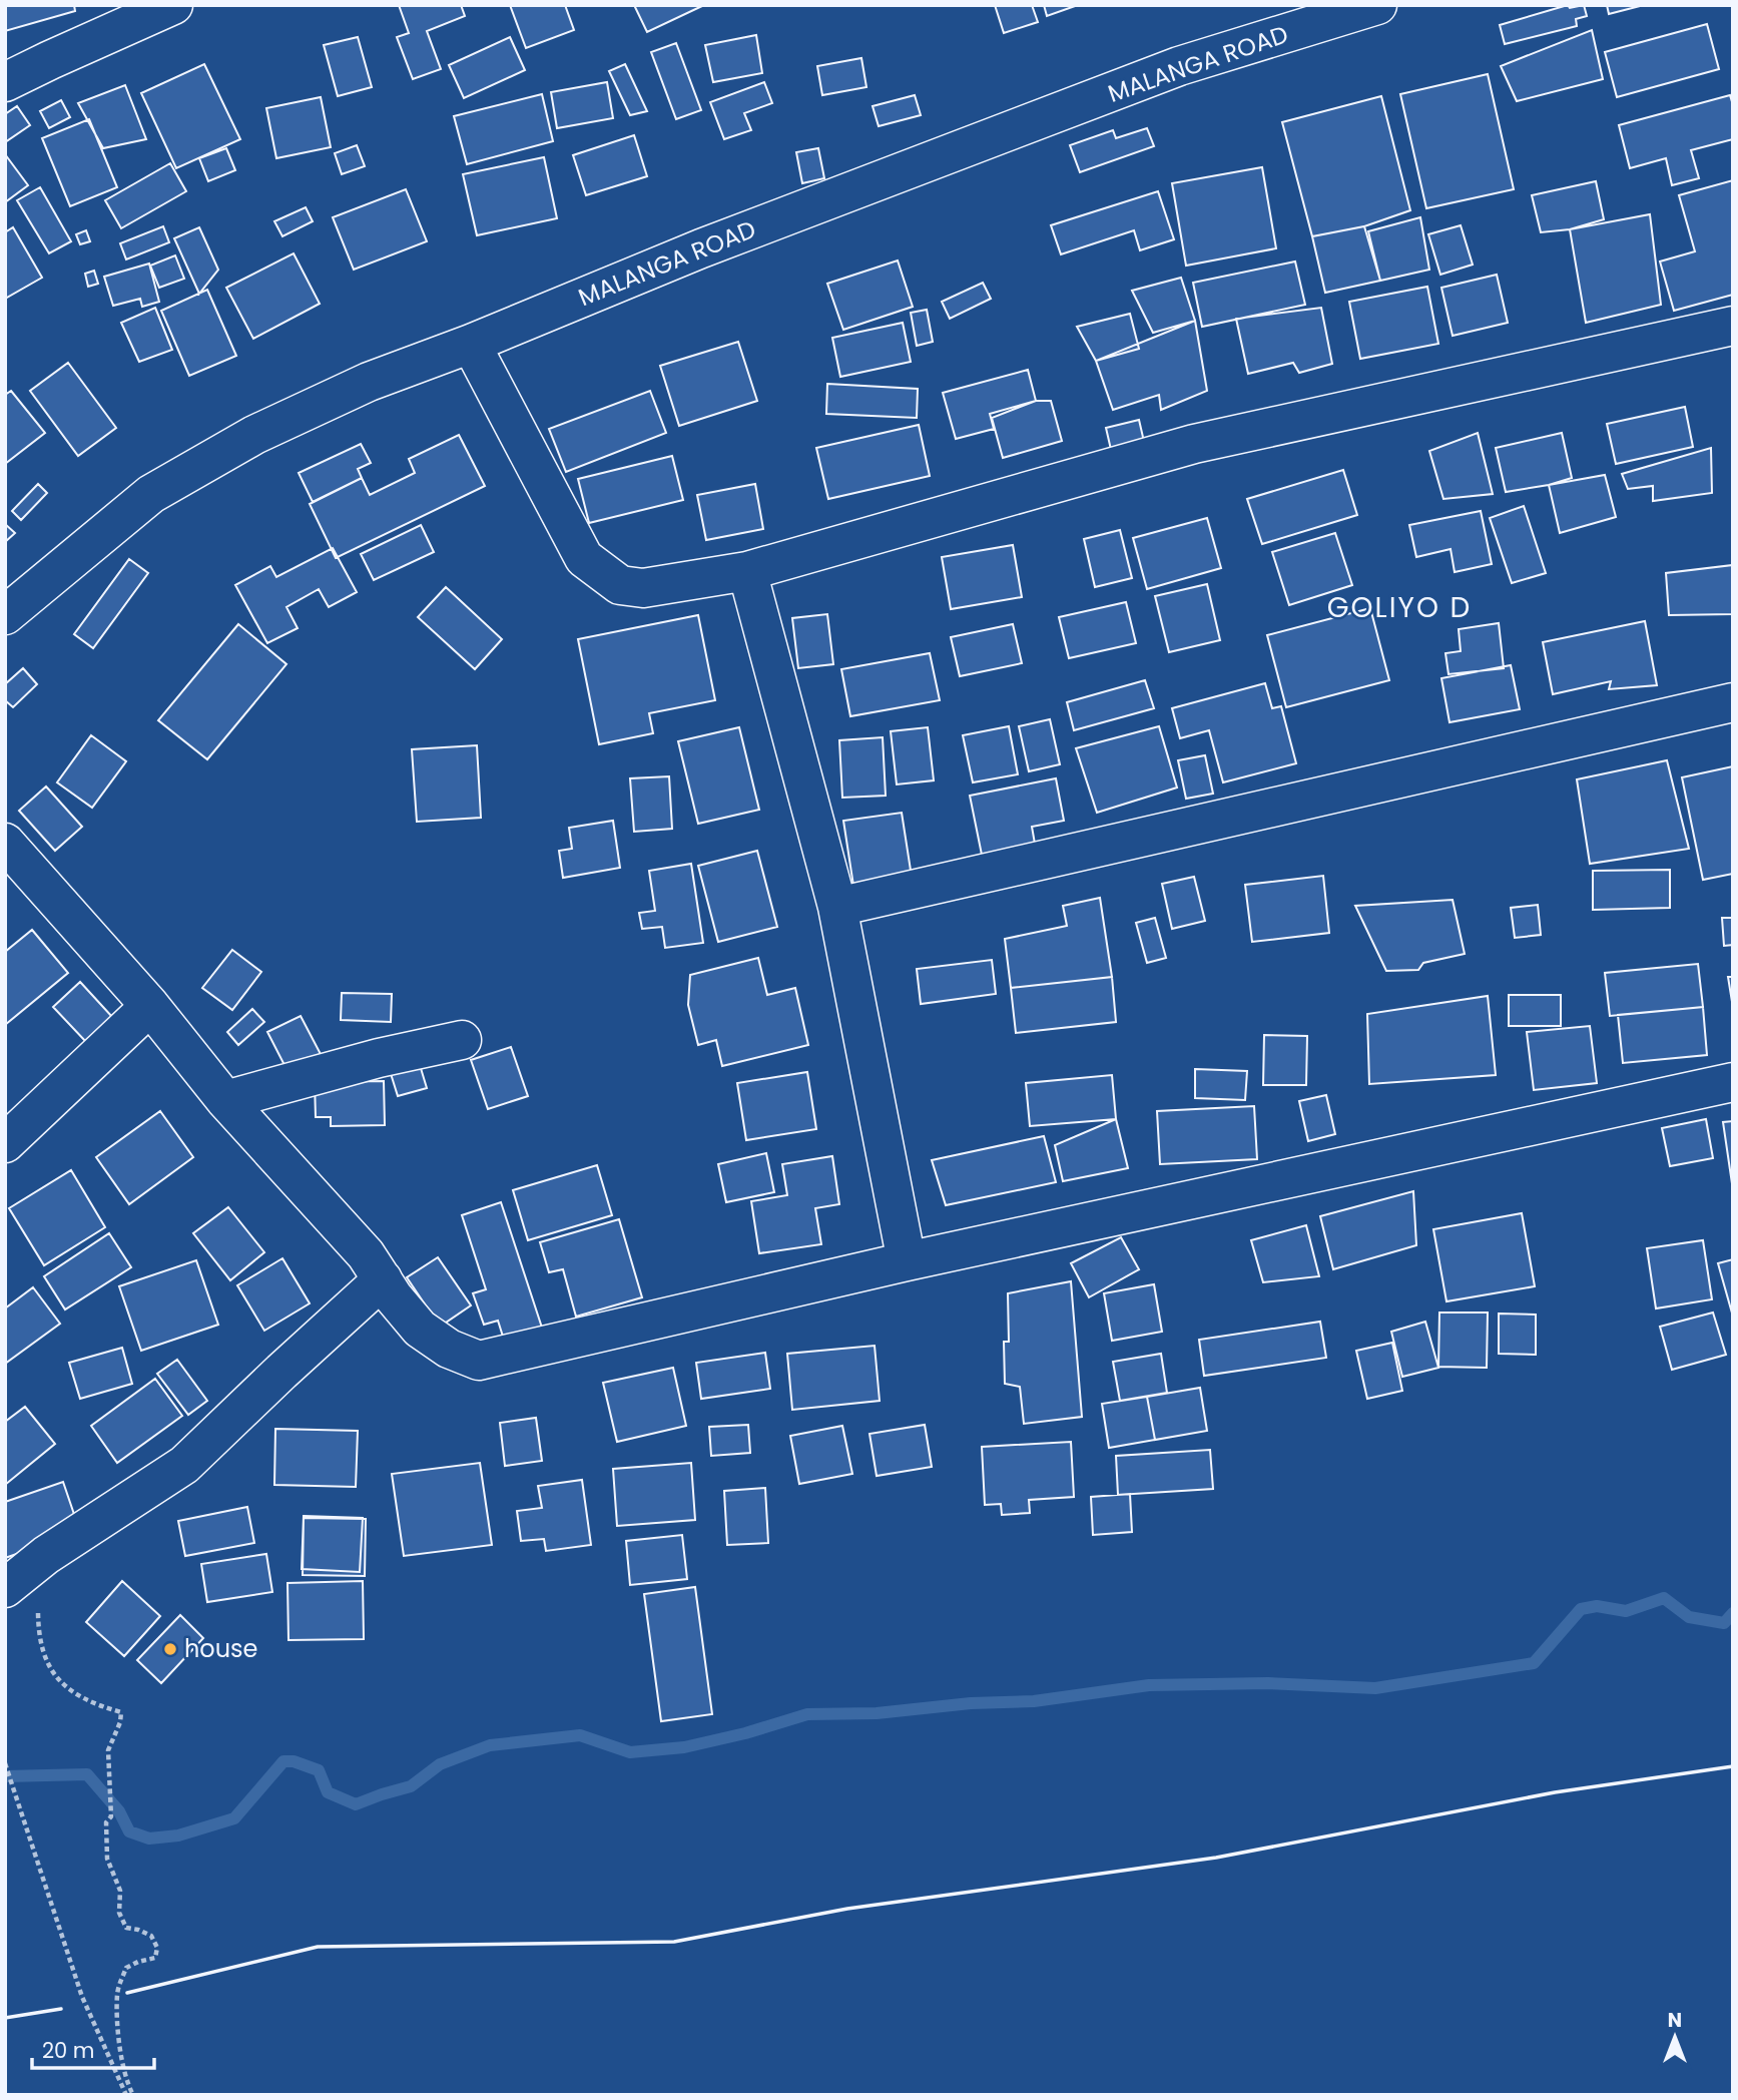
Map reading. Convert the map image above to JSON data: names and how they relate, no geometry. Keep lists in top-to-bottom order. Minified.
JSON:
{"streets":{"street":["MALANGA ROAD"]},"districts":["GOLIYO D"],"places":["house"],"scale_bar":"20 m","north":"top"}
